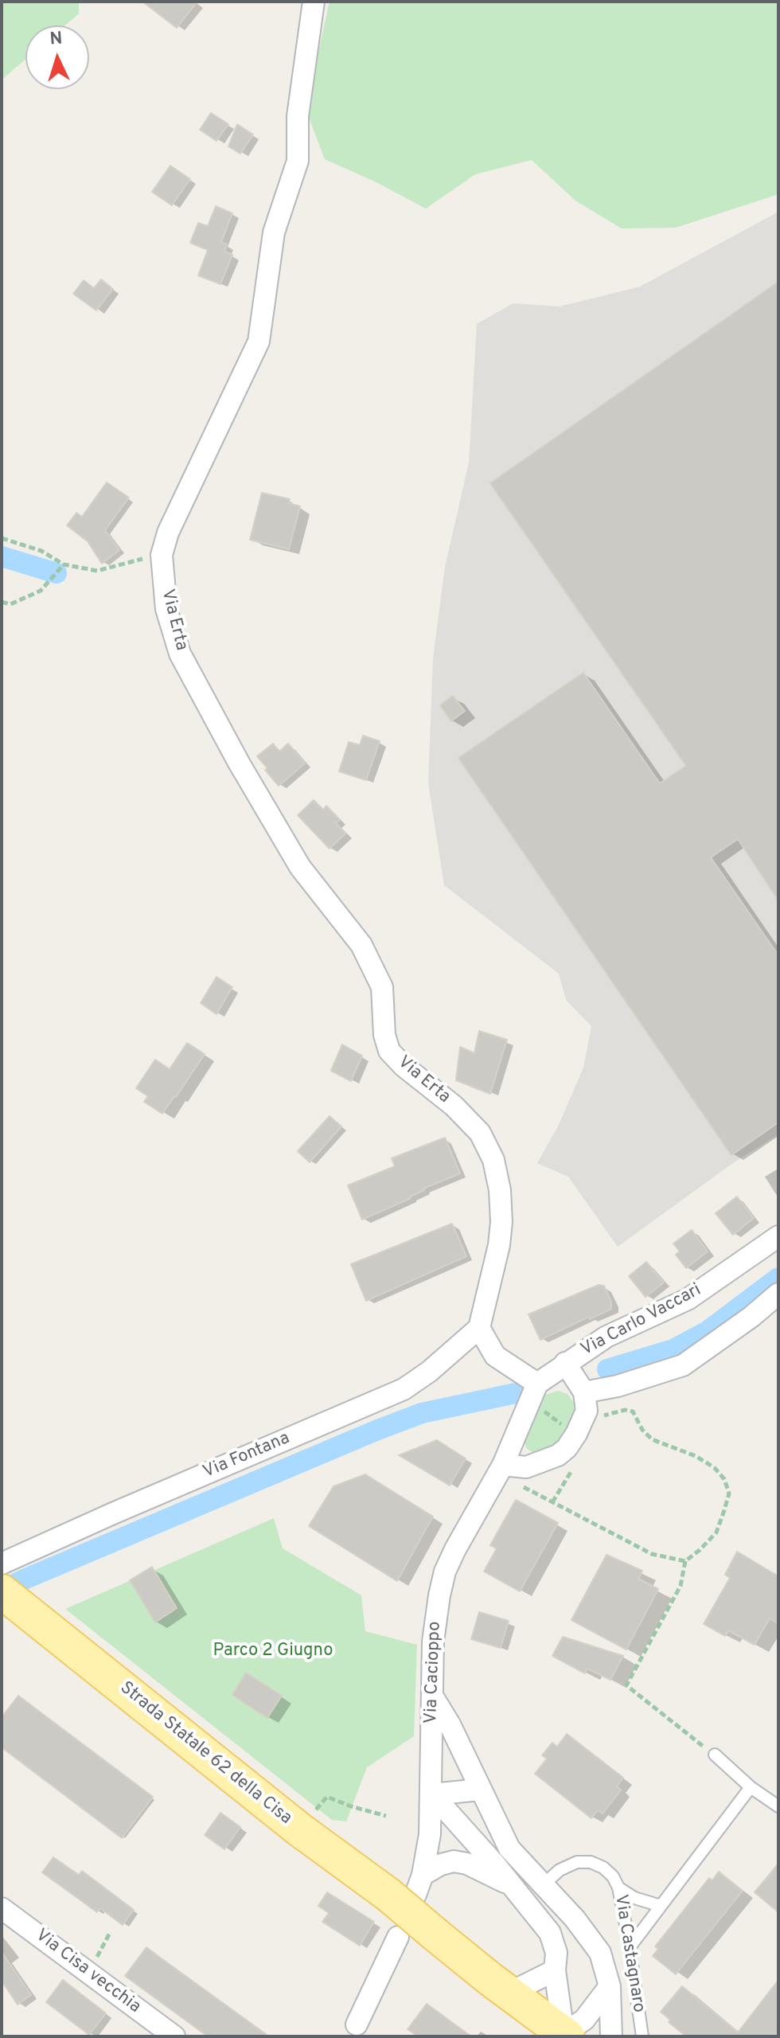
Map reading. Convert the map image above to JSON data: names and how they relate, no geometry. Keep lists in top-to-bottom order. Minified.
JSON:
{"streets":{"main road":["Strada Statale 62 della Cisa"],"street":["Via Erta","Via Carlo Vaccari","Via Fontana","Via Cacioppo","Via Cisa vecchia"],"lane":["Via Castagnaro"]},"crossings":[["Via Erta","Via Fontana"],["Via Cacioppo","Strada Statale 62 della Cisa"]],"parks":["Parco 2 Giugno"],"north":"top"}
